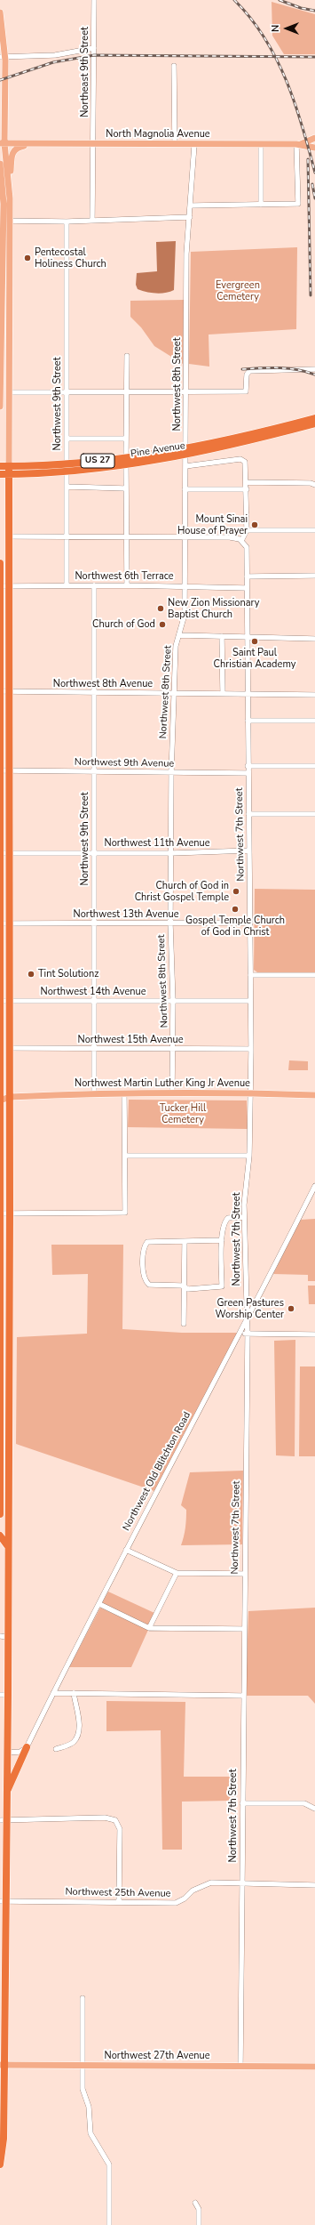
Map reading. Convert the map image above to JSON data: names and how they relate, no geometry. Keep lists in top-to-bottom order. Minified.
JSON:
{"streets":{"highway":["Pine Avenue","US 27"],"main road":["North Magnolia Avenue","Northwest Martin Luther King Jr Avenue","Northwest 27th Avenue"],"street":["Northeast 9th Street","Northwest 8th Street","Northwest 9th Street","Northwest 6th Terrace","Northwest 8th Avenue","Northwest 9th Avenue","Northwest 7th Street","Northwest 11th Avenue","Northwest 13th Avenue","Northwest 14th Avenue","Northwest 15th Avenue","Northwest Old Blitchton Road","Northwest 25th Avenue"]},"crossings":[["Northeast 9th Street","North Magnolia Avenue"],["North Magnolia Avenue","Northwest 8th Street"],["Northwest 8th Street","Pine Avenue"],["Northwest 8th Street","Northwest 6th Terrace"],["Northwest 8th Street","Northwest 8th Avenue"],["Northwest 8th Street","Northwest 9th Avenue"],["Northwest 8th Street","Northwest 11th Avenue"],["Northwest 8th Street","Northwest 13th Avenue"],["Northwest 8th Street","Northwest 14th Avenue"],["Northwest 8th Street","Northwest 15th Avenue"],["Northwest 8th Street","Northwest Martin Luther King Jr Avenue"],["Northwest 9th Street","Pine Avenue"],["Northwest 9th Street","Northwest 6th Terrace"],["Northwest 9th Street","Northwest 8th Avenue"],["Northwest 9th Street","Northwest 9th Avenue"],["Northwest 9th Street","Northwest 11th Avenue"],["Northwest 9th Street","Northwest 13th Avenue"],["Northwest 9th Street","Northwest 14th Avenue"],["Northwest 9th Street","Northwest 15th Avenue"],["Northwest 9th Street","Northwest Martin Luther King Jr Avenue"],["Northwest 6th Terrace","Northwest 7th Street"],["Northwest 8th Avenue","Northwest 7th Street"],["Northwest 9th Avenue","Northwest 7th Street"],["Northwest 7th Street","Northwest 11th Avenue"],["Northwest 7th Street","Northwest 13th Avenue"],["Northwest 7th Street","Northwest 14th Avenue"],["Northwest 7th Street","Northwest 15th Avenue"],["Northwest 7th Street","Northwest Martin Luther King Jr Avenue"],["Northwest 7th Street","Northwest Old Blitchton Road"],["Northwest 7th Street","Northwest 25th Avenue"],["Northwest 7th Street","Northwest 27th Avenue"]],"parks":["Evergreen Cemetery","Tucker Hill Cemetery"],"places":["Pentecostal Holiness Church","Mount Sinai House of Prayer","New Zion Missionary Baptist Church","Church of God","Saint Paul Christian Academy","Church of God in Christ Gospel Temple","Gospel Temple Church of God in Christ","Tint Solutionz","Green Pastures Worship Center"],"north":"left"}
